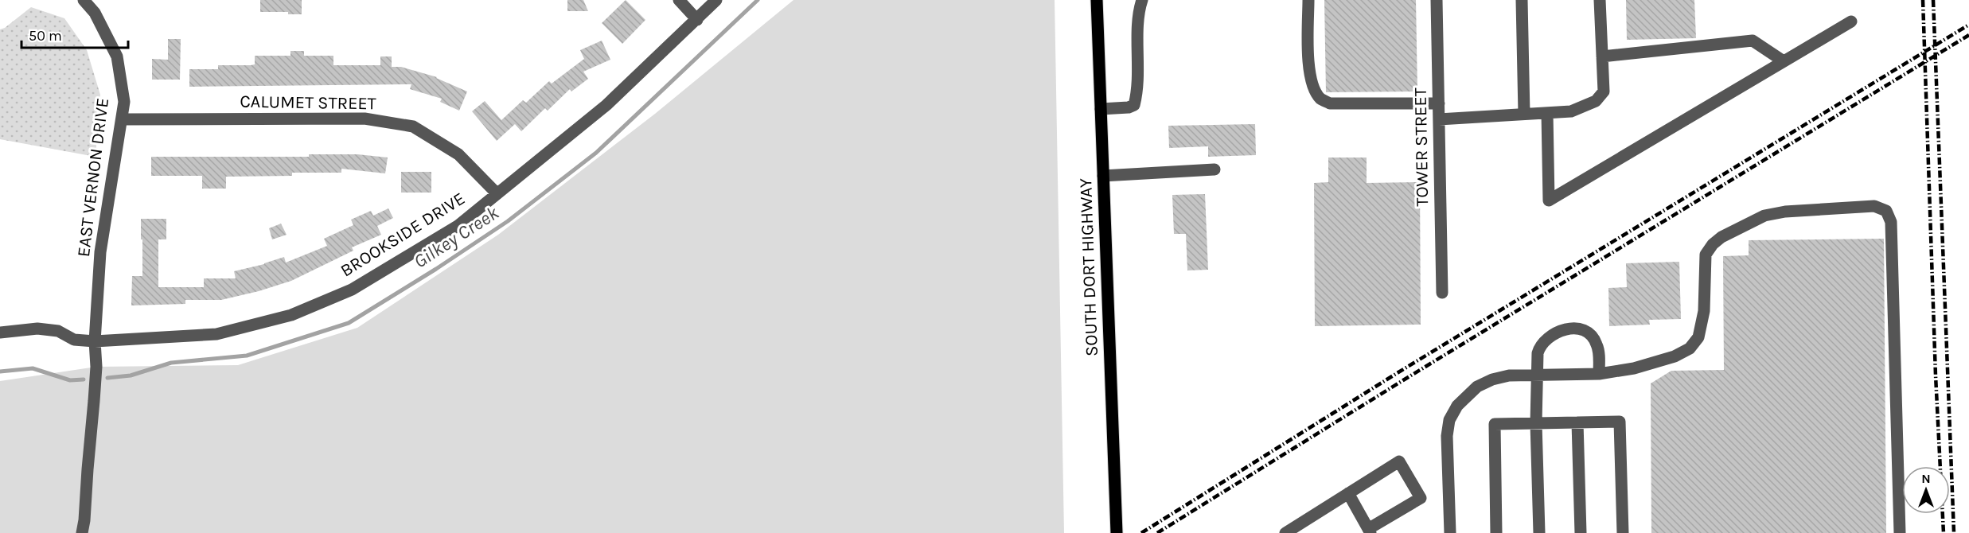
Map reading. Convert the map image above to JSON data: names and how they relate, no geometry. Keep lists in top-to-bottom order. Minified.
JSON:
{"streets":{"main road":["SOUTH DORT HIGHWAY"],"street":["CALUMET STREET","TOWER STREET","EAST VERNON DRIVE","BROOKSIDE DRIVE"]},"crossings":[["CALUMET STREET","EAST VERNON DRIVE"],["CALUMET STREET","BROOKSIDE DRIVE"],["EAST VERNON DRIVE","BROOKSIDE DRIVE"]],"water":["Gilkey Creek"],"scale_bar":"50 m","north":"top"}
